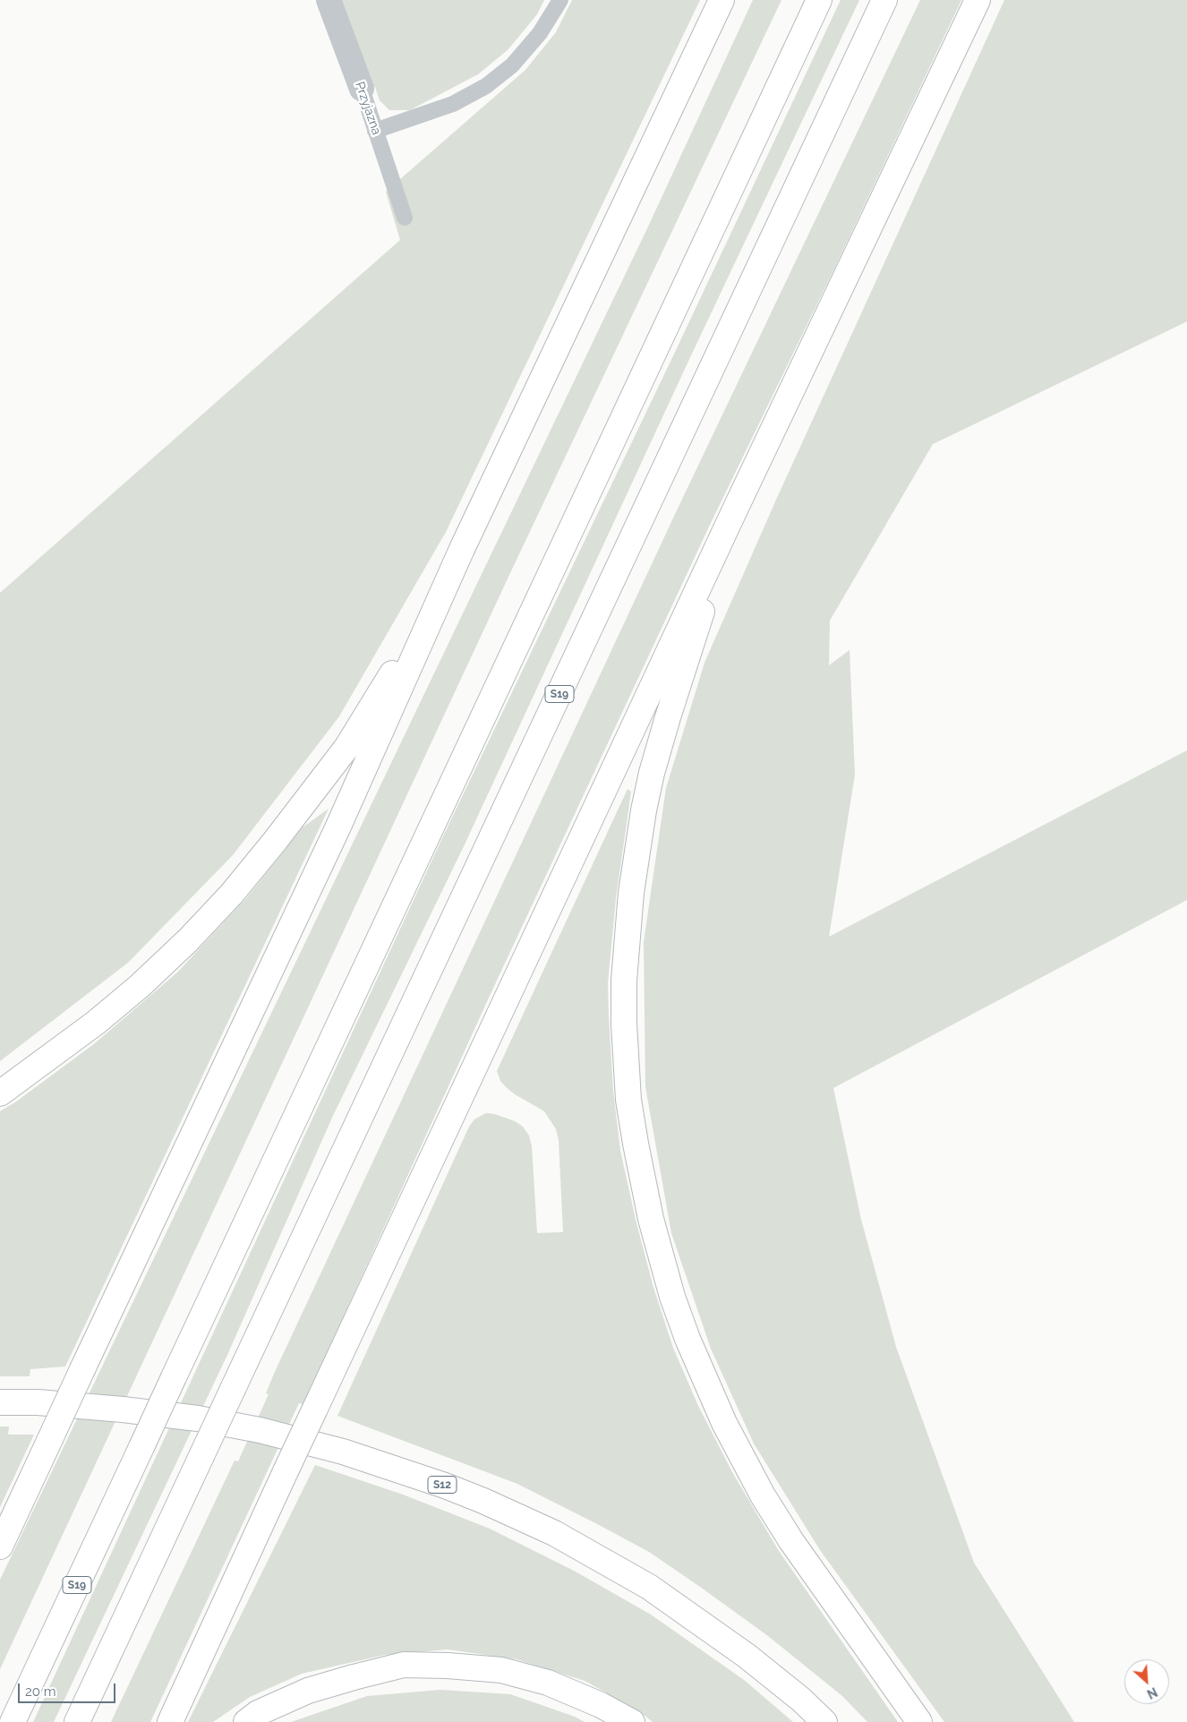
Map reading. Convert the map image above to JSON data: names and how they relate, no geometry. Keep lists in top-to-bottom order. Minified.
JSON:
{"streets":{"highway":["S19","S12"],"street":["Przyjazna"]},"scale_bar":"20 m","north":"bottom right"}
